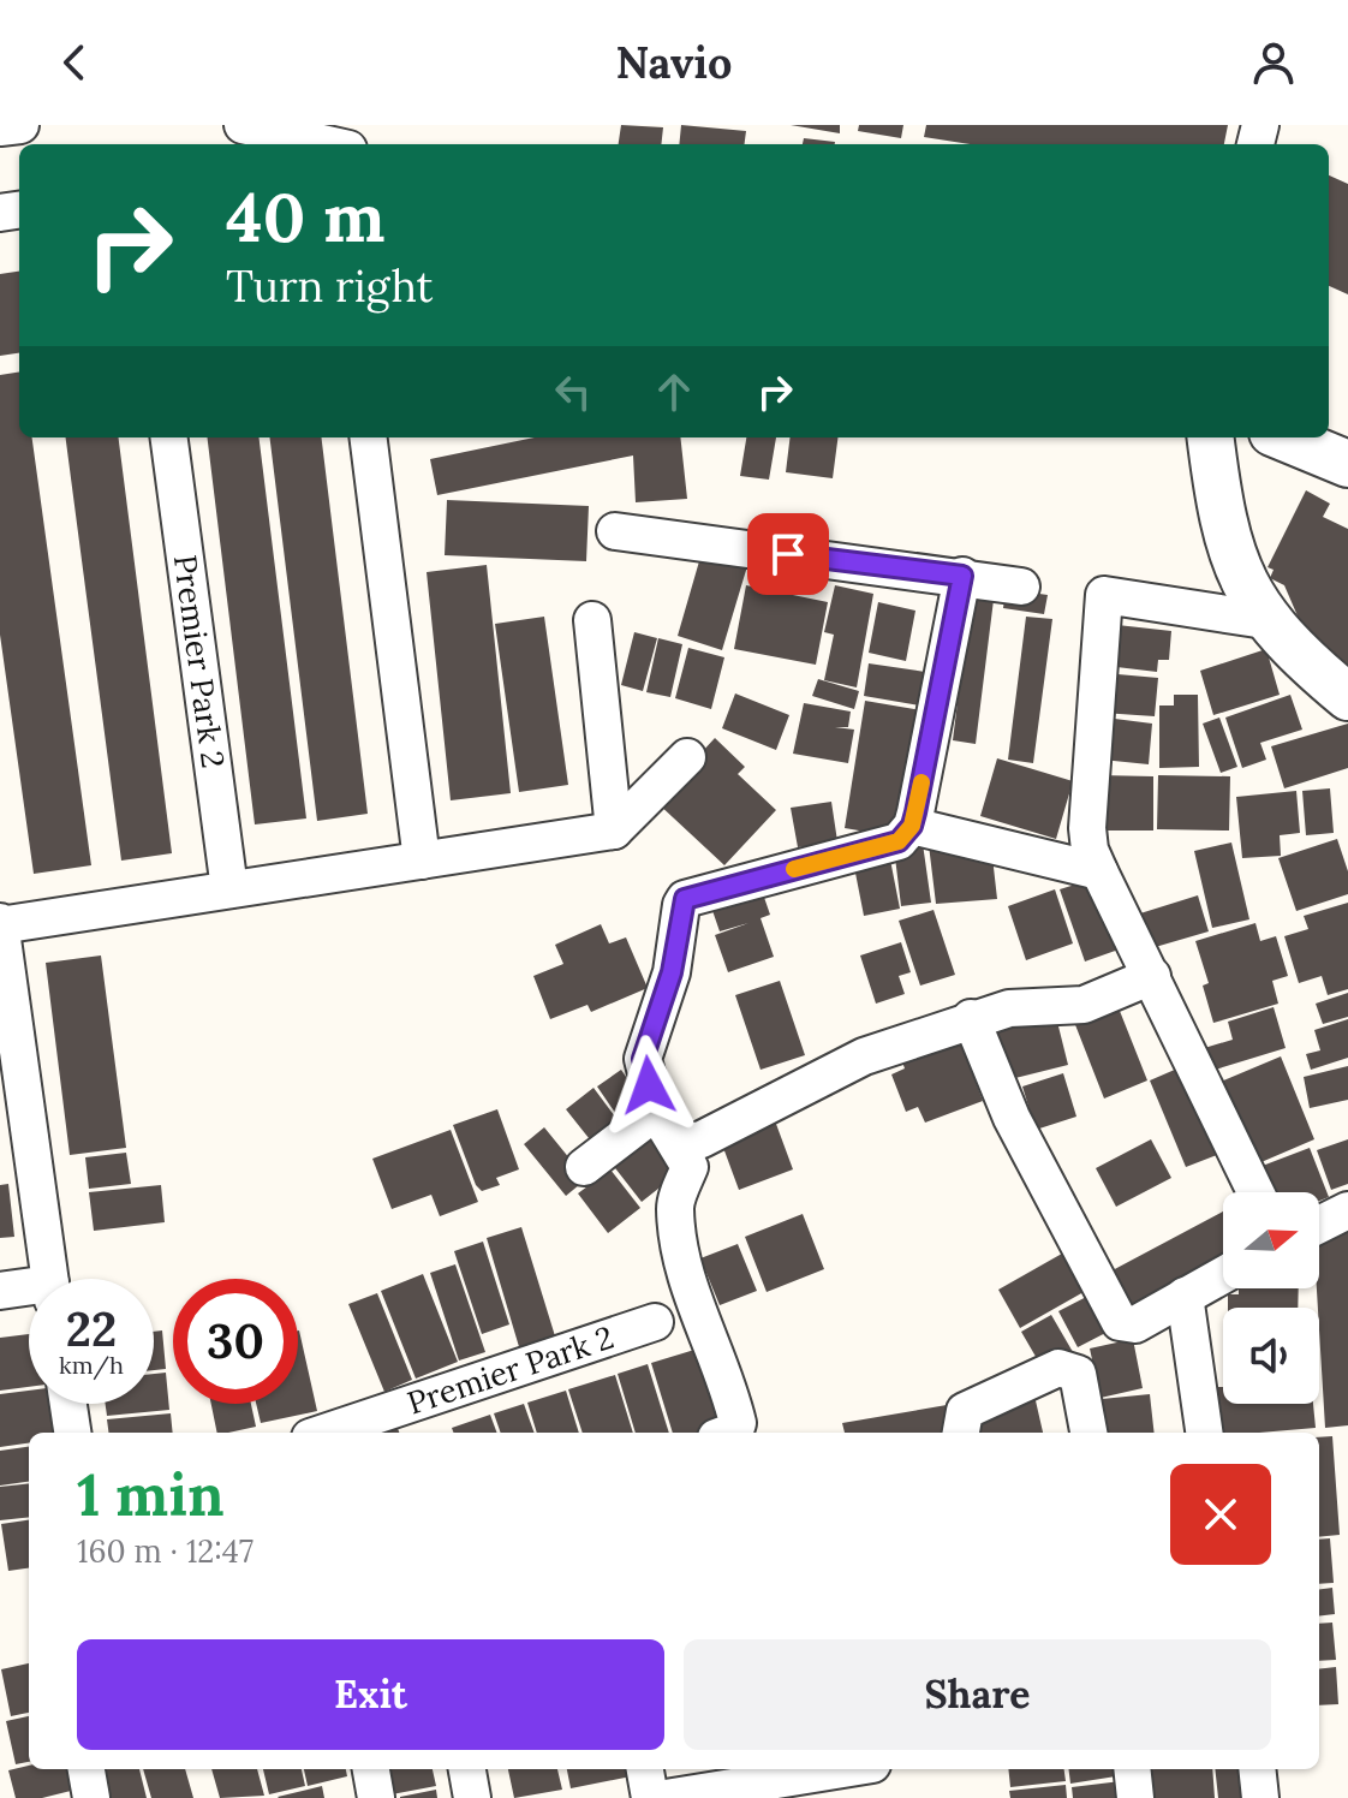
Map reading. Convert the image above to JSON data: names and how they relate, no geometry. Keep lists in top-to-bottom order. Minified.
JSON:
{"streets":{"street":["Premier Park 2"]},"north":"right","page":{"header":"Navio","turn":["40 m","Turn right"],"speed":"22 km/h","limit":"30","heading":["1 min","160 m · 12:47"],"buttons":["Exit","Share"]}}
